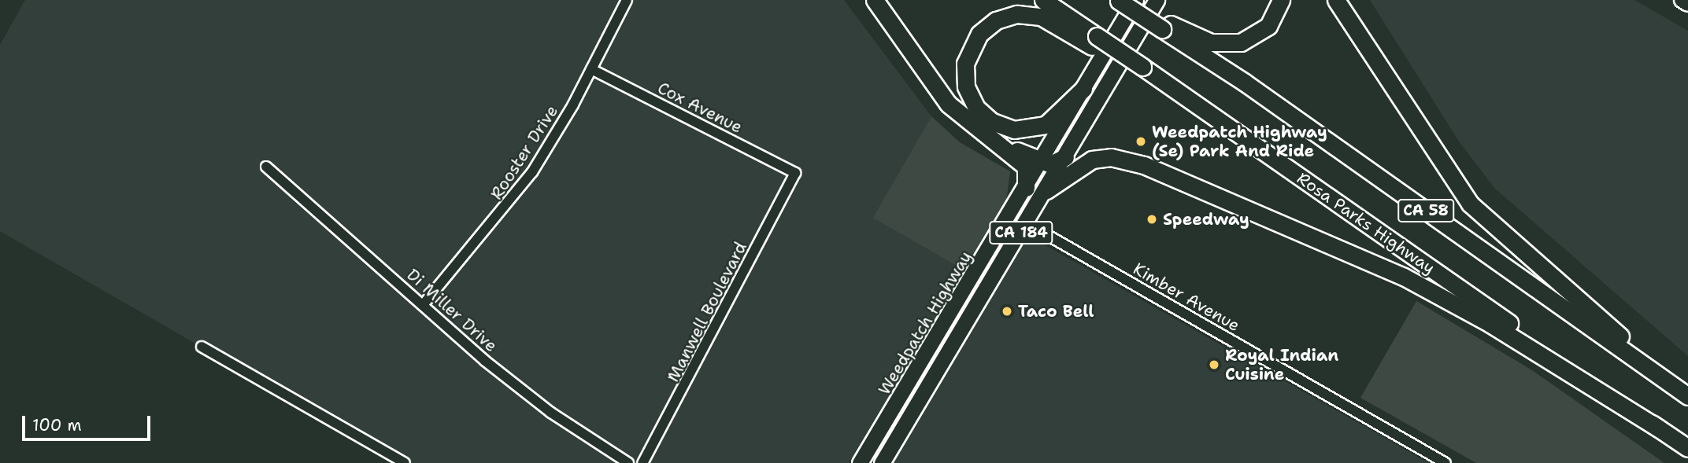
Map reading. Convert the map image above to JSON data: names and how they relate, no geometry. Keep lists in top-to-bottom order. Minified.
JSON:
{"streets":{"highway":["CA 58","Rosa Parks Highway"],"main road":["CA 184","Weedpatch Highway"],"street":["Cox Avenue","Rooster Drive","Kimber Avenue","Di Miller Drive","Manwell Boulevard"]},"crossings":[["Cox Avenue","Rooster Drive"],["Cox Avenue","Manwell Boulevard"],["Rooster Drive","Di Miller Drive"],["CA 184","Kimber Avenue"]],"places":["Weedpatch Highway (Se) Park And Ride","Speedway","Taco Bell","Royal Indian Cuisine"],"scale_bar":"100 m"}
